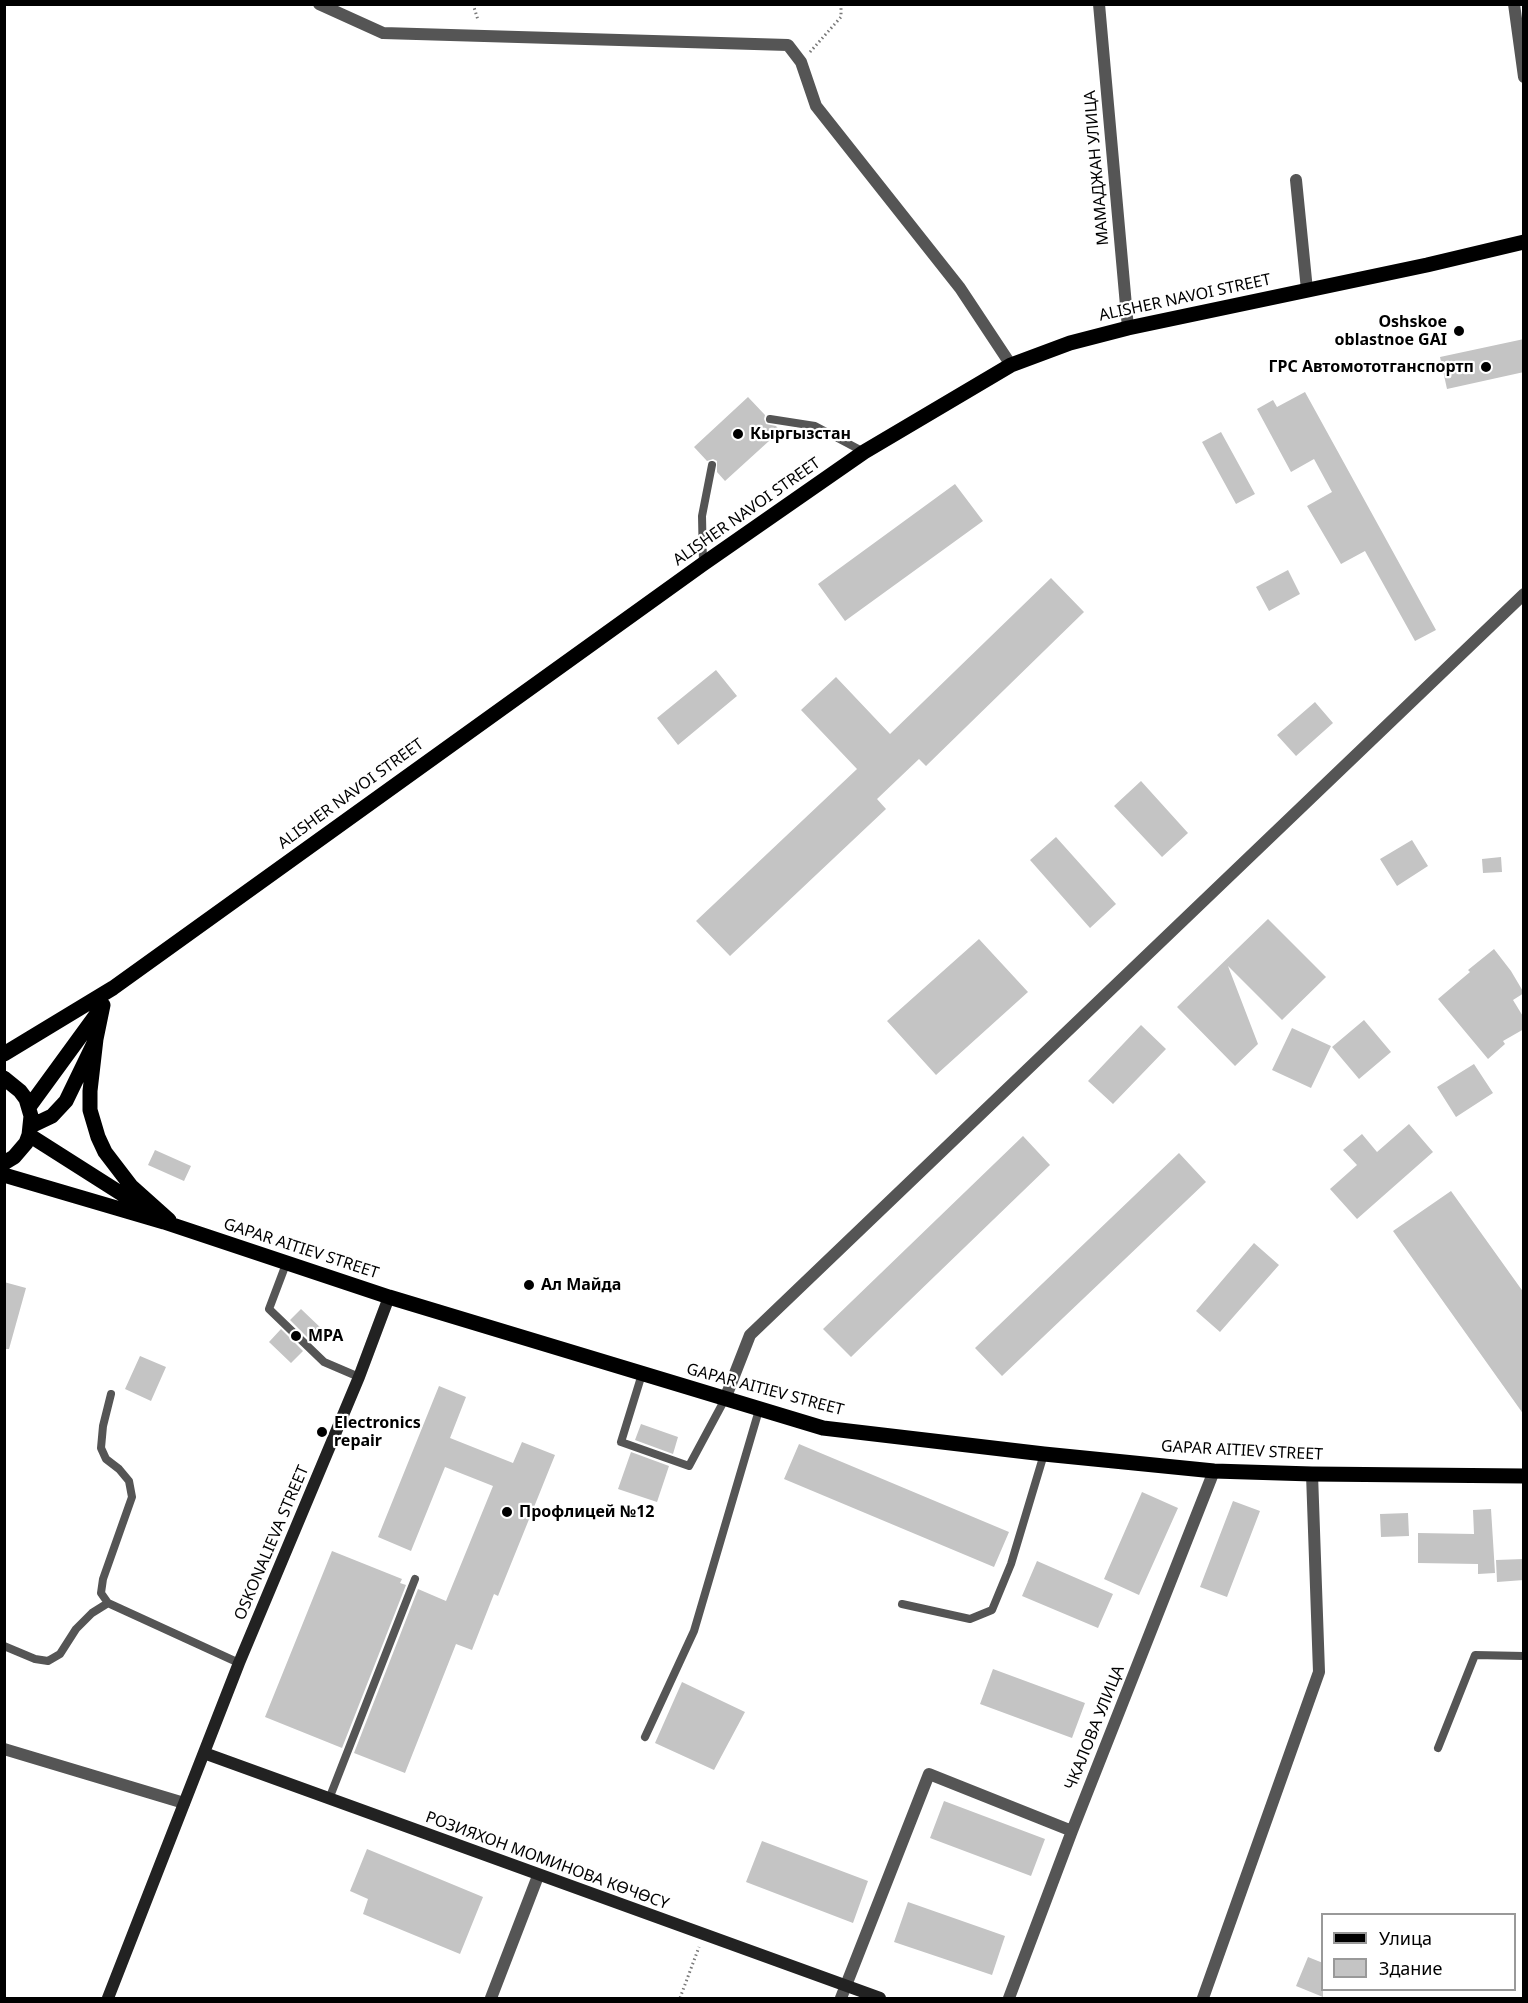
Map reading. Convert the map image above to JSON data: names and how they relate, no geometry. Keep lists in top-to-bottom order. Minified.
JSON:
{"streets":{"main road":["ALISHER NAVOI STREET","GAPAR AITIEV STREET"],"street":["МАМАДЖАН УЛИЦА","OSKONALIEVA STREET","ЧКАЛОВА УЛИЦА","РОЗИЯХОН МОМИНОВА КӨЧӨСҮ"]},"crossings":[["МАМАДЖАН УЛИЦА","ALISHER NAVOI STREET"],["GAPAR AITIEV STREET","OSKONALIEVA STREET"],["GAPAR AITIEV STREET","ЧКАЛОВА УЛИЦА"],["OSKONALIEVA STREET","РОЗИЯХОН МОМИНОВА КӨЧӨСҮ"]],"places":["Oshskoe oblastnoe GAI","ГРС Автомототганспортп","Кыргызстан","Ал Майда","MPA","Electronics repair","Профлицей №12"],"legend":["Улица","Здание"]}
